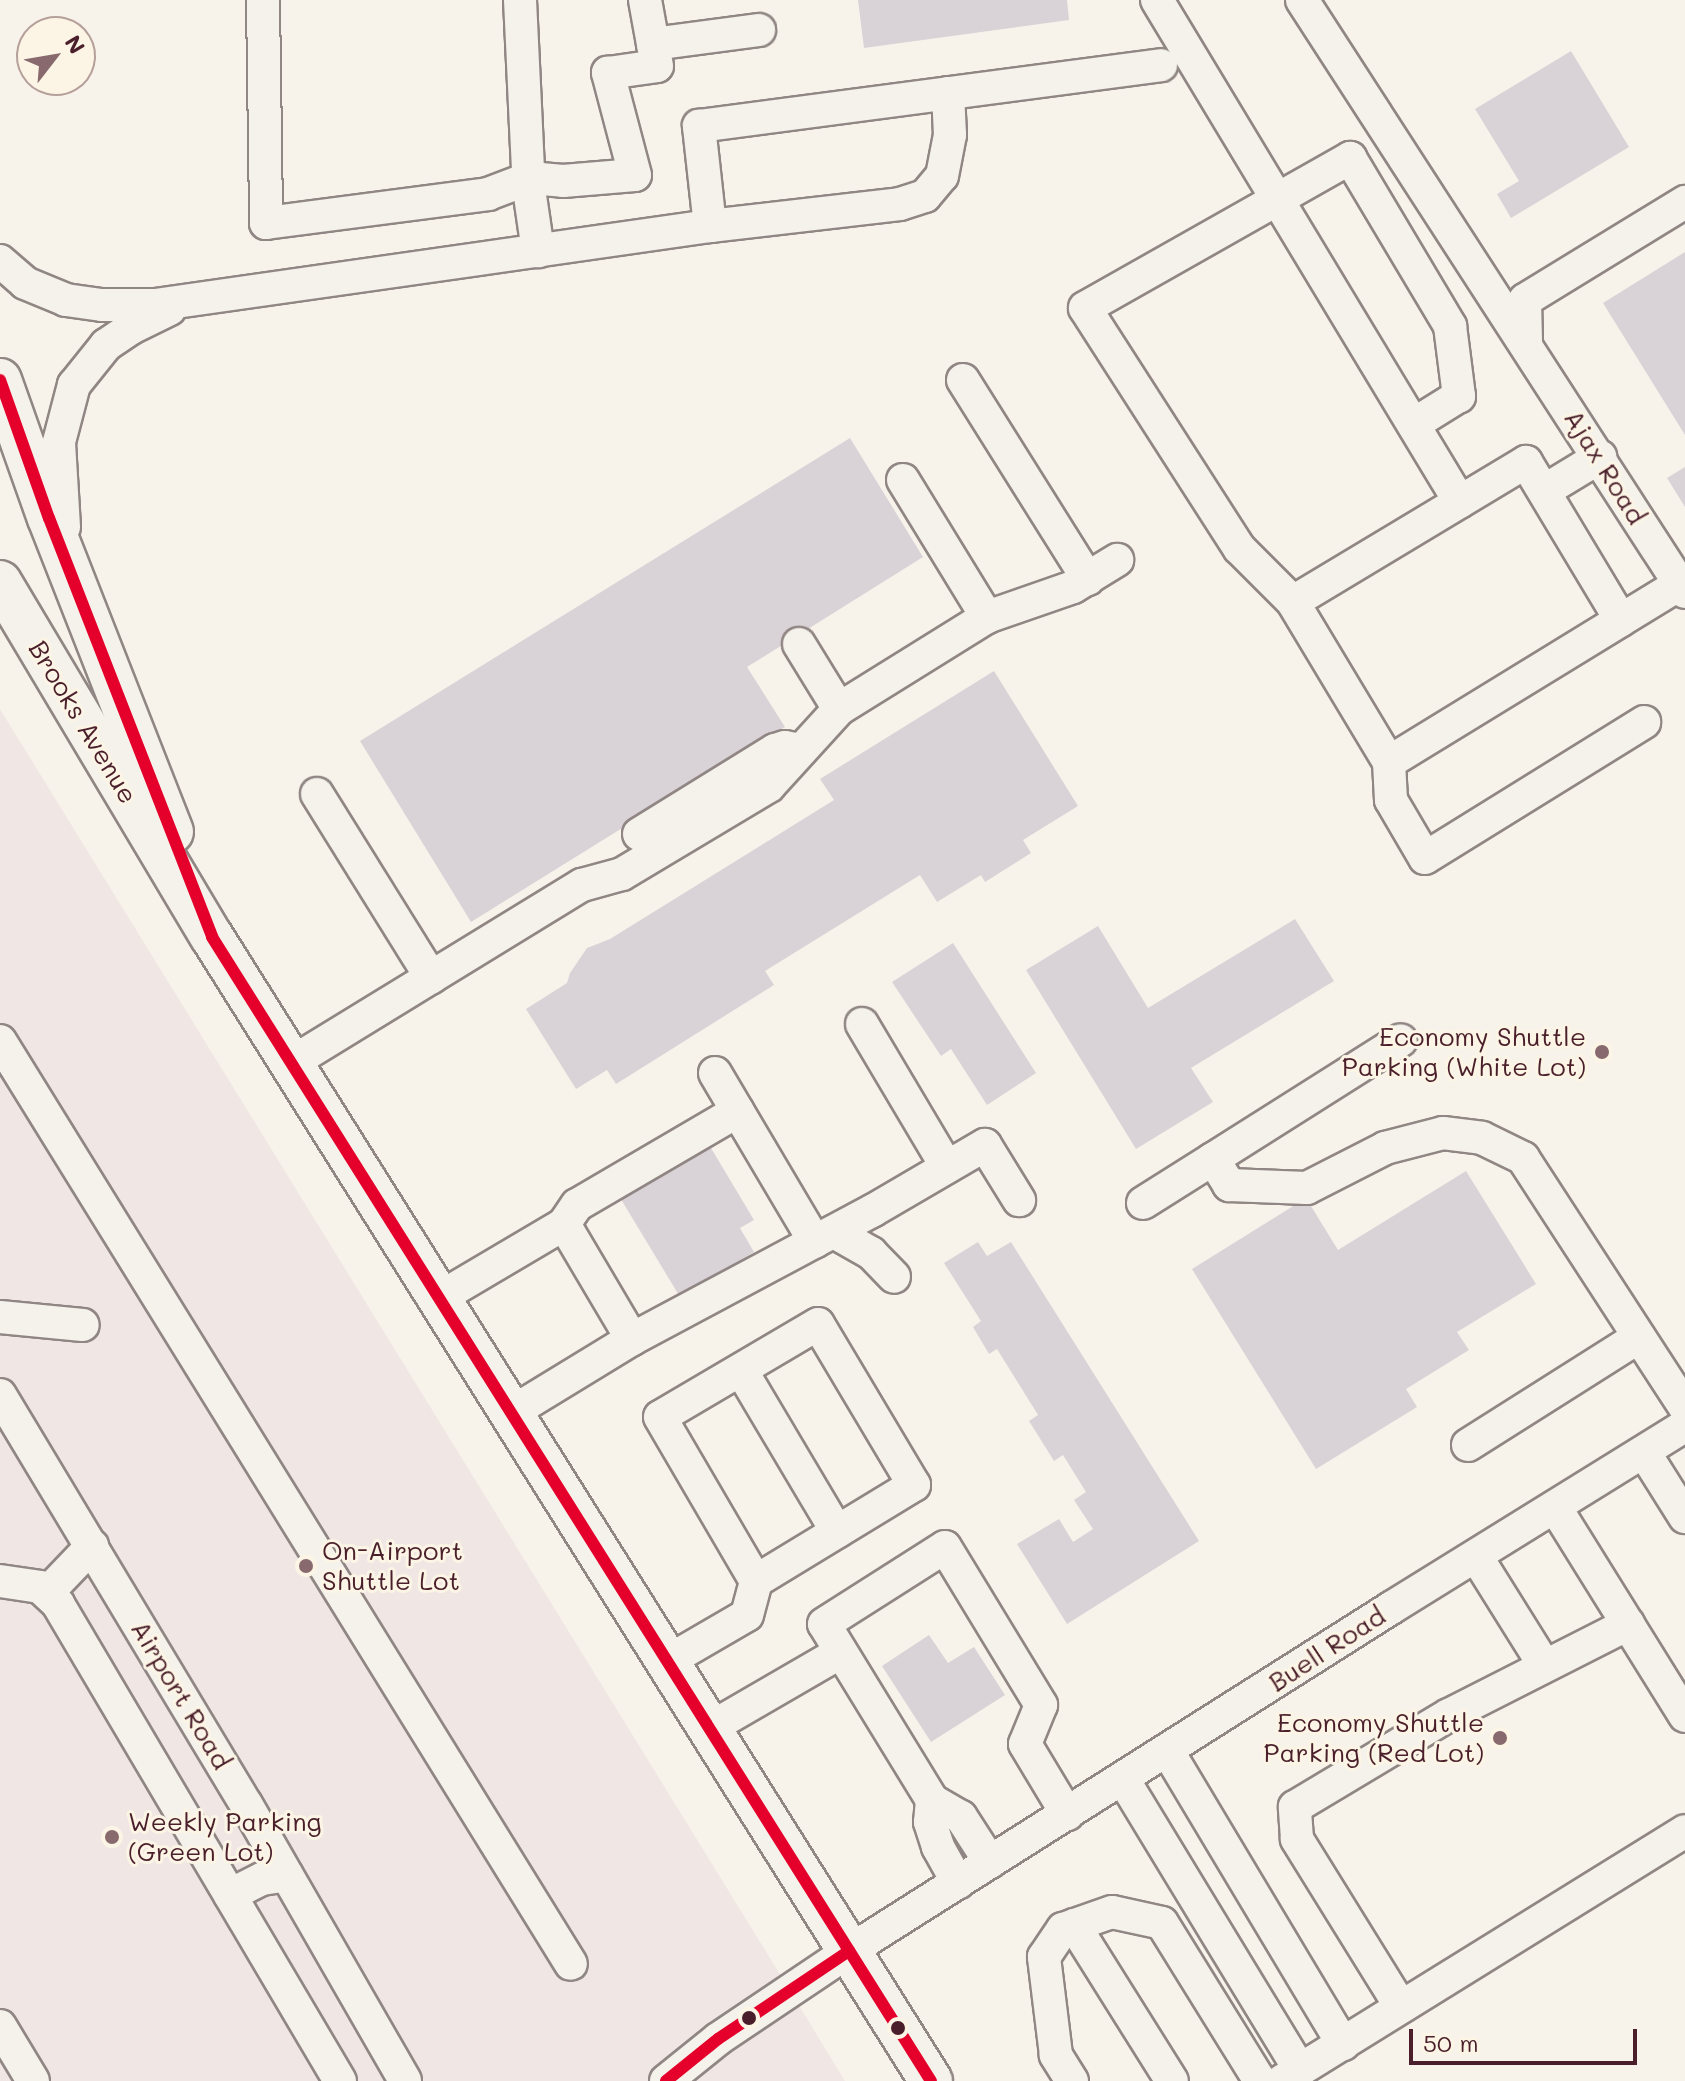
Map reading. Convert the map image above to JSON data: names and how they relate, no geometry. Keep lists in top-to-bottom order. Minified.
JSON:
{"streets":{"main road":["Brooks Avenue"],"street":["Ajax Road","Buell Road","Airport Road"]},"crossings":[["Brooks Avenue","Buell Road"]],"places":["Economy Shuttle Parking (White Lot)","On-Airport Shuttle Lot","Economy Shuttle Parking (Red Lot)","Weekly Parking (Green Lot)"],"scale_bar":"50 m","north":"top right"}
